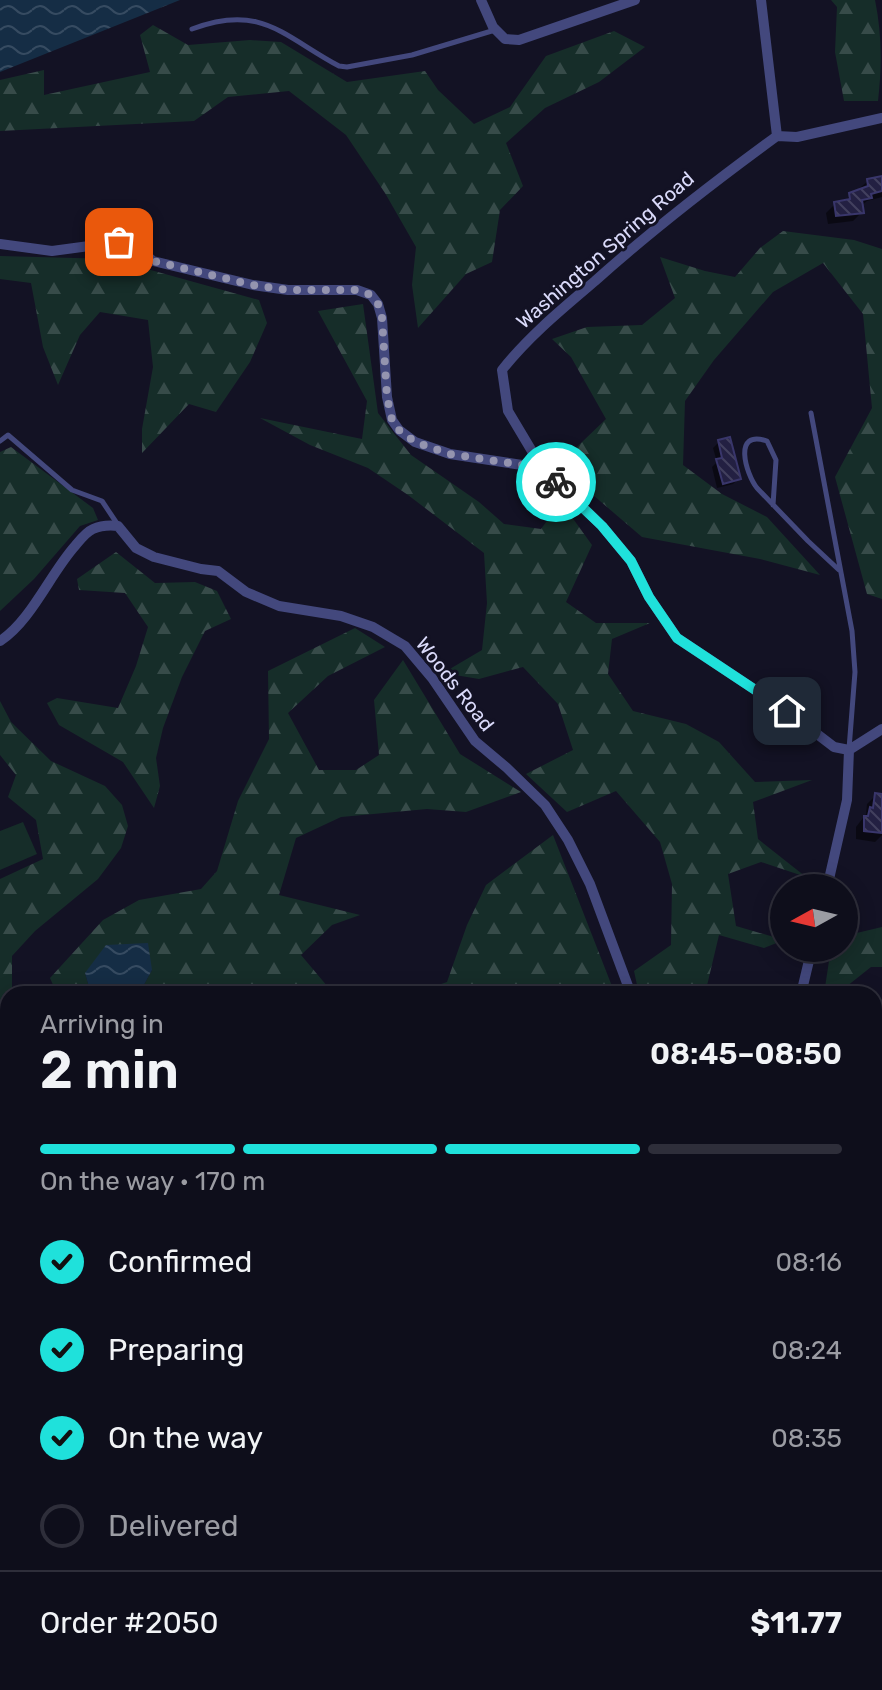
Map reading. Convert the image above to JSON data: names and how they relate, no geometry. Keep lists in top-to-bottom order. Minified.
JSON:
{"streets":{"street":["Washington Spring Road","Woods Road"]},"north":"left","page":{"heading":["2 min","Arriving in","08:45–08:50"],"panel":["Order #2050","$11.77"],"bar":"On the way · 170 m","list":[["Confirmed","08:16"],["Preparing","08:24"],["On the way","08:35"],"Delivered"]}}
